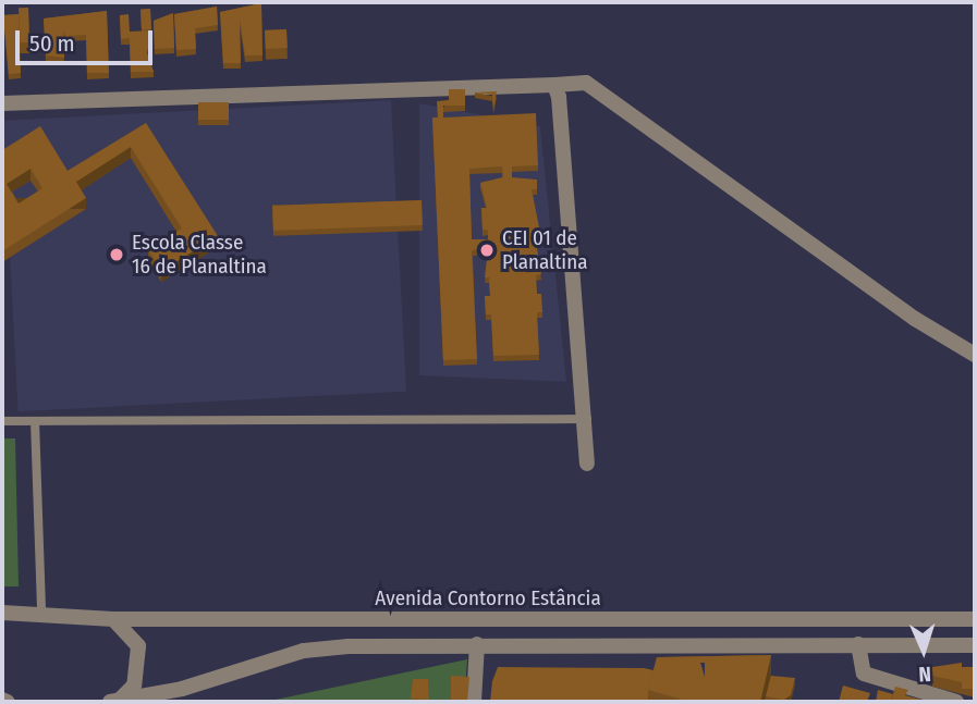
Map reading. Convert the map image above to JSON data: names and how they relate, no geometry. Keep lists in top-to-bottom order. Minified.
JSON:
{"streets":{"street":["Avenida Contorno Estância"]},"places":["CEI 01 de Planaltina","Escola Classe 16 de Planaltina"],"scale_bar":"50 m","north":"bottom"}
